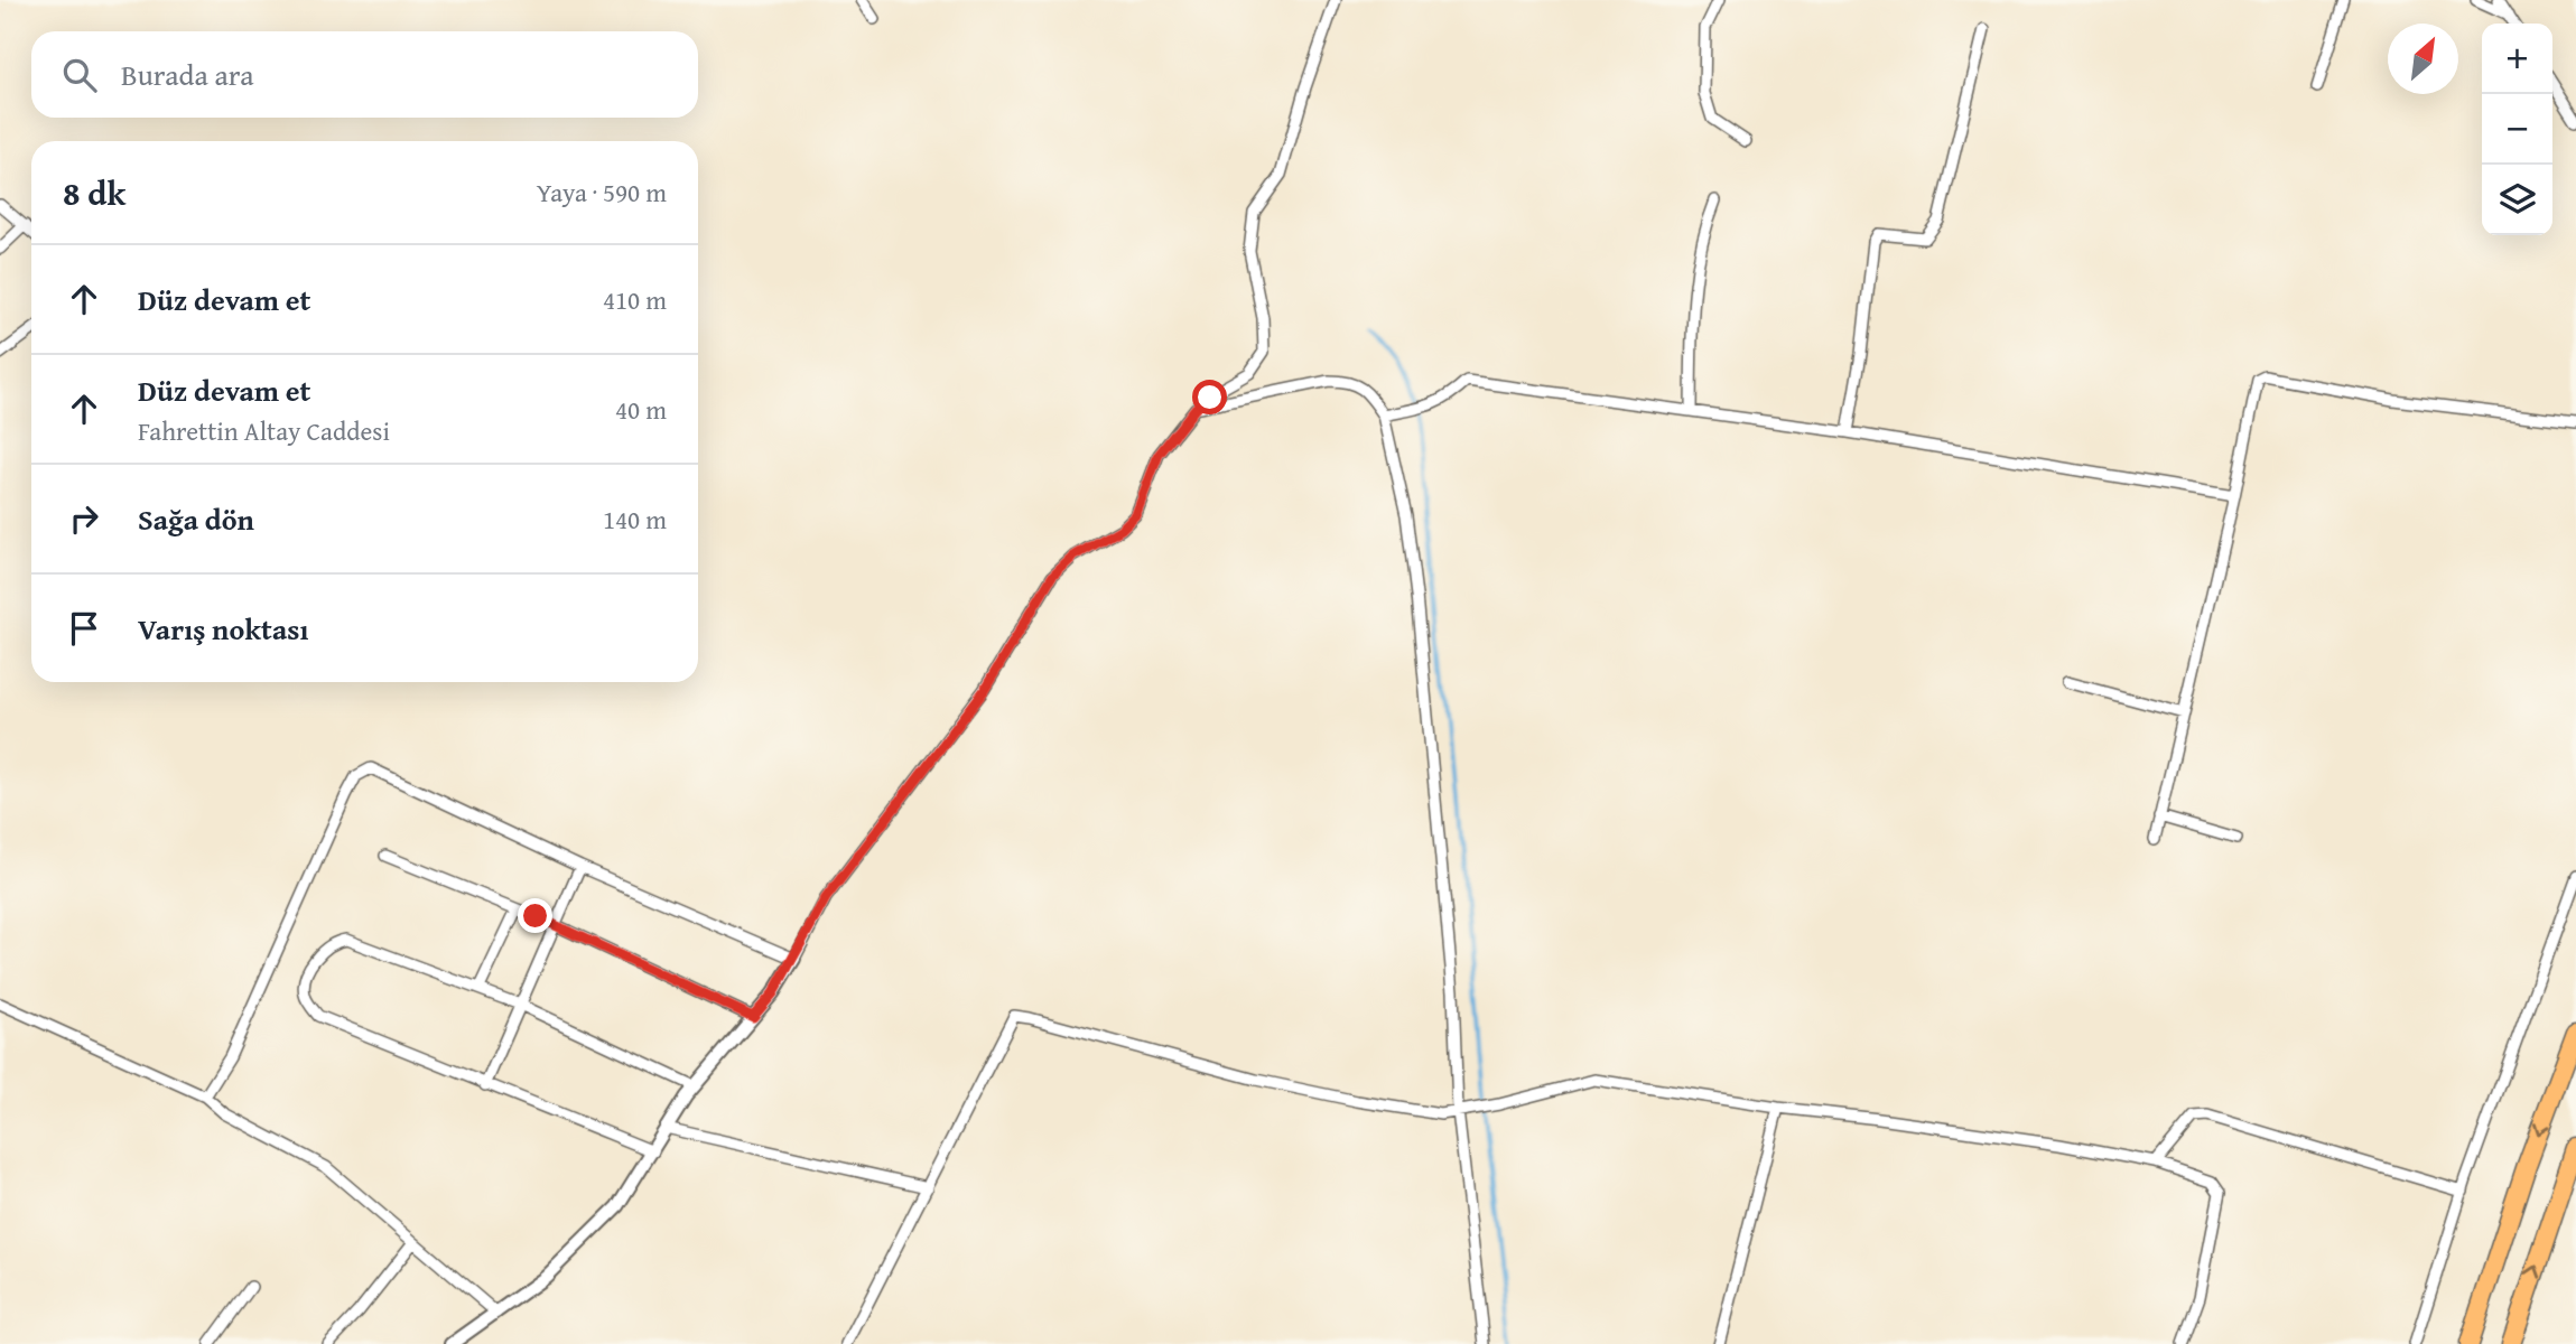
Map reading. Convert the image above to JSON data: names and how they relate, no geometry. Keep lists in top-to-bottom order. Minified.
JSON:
{"north":"top right","page":{"map_buttons":["+","−"],"search":"Burada ara","heading":["8 dk","Yaya · 590 m"],"list":[["Düz devam et","410 m"],["Düz devam et","Fahrettin Altay Caddesi","40 m"],["Sağa dön","140 m"],"Varış noktası"]}}
